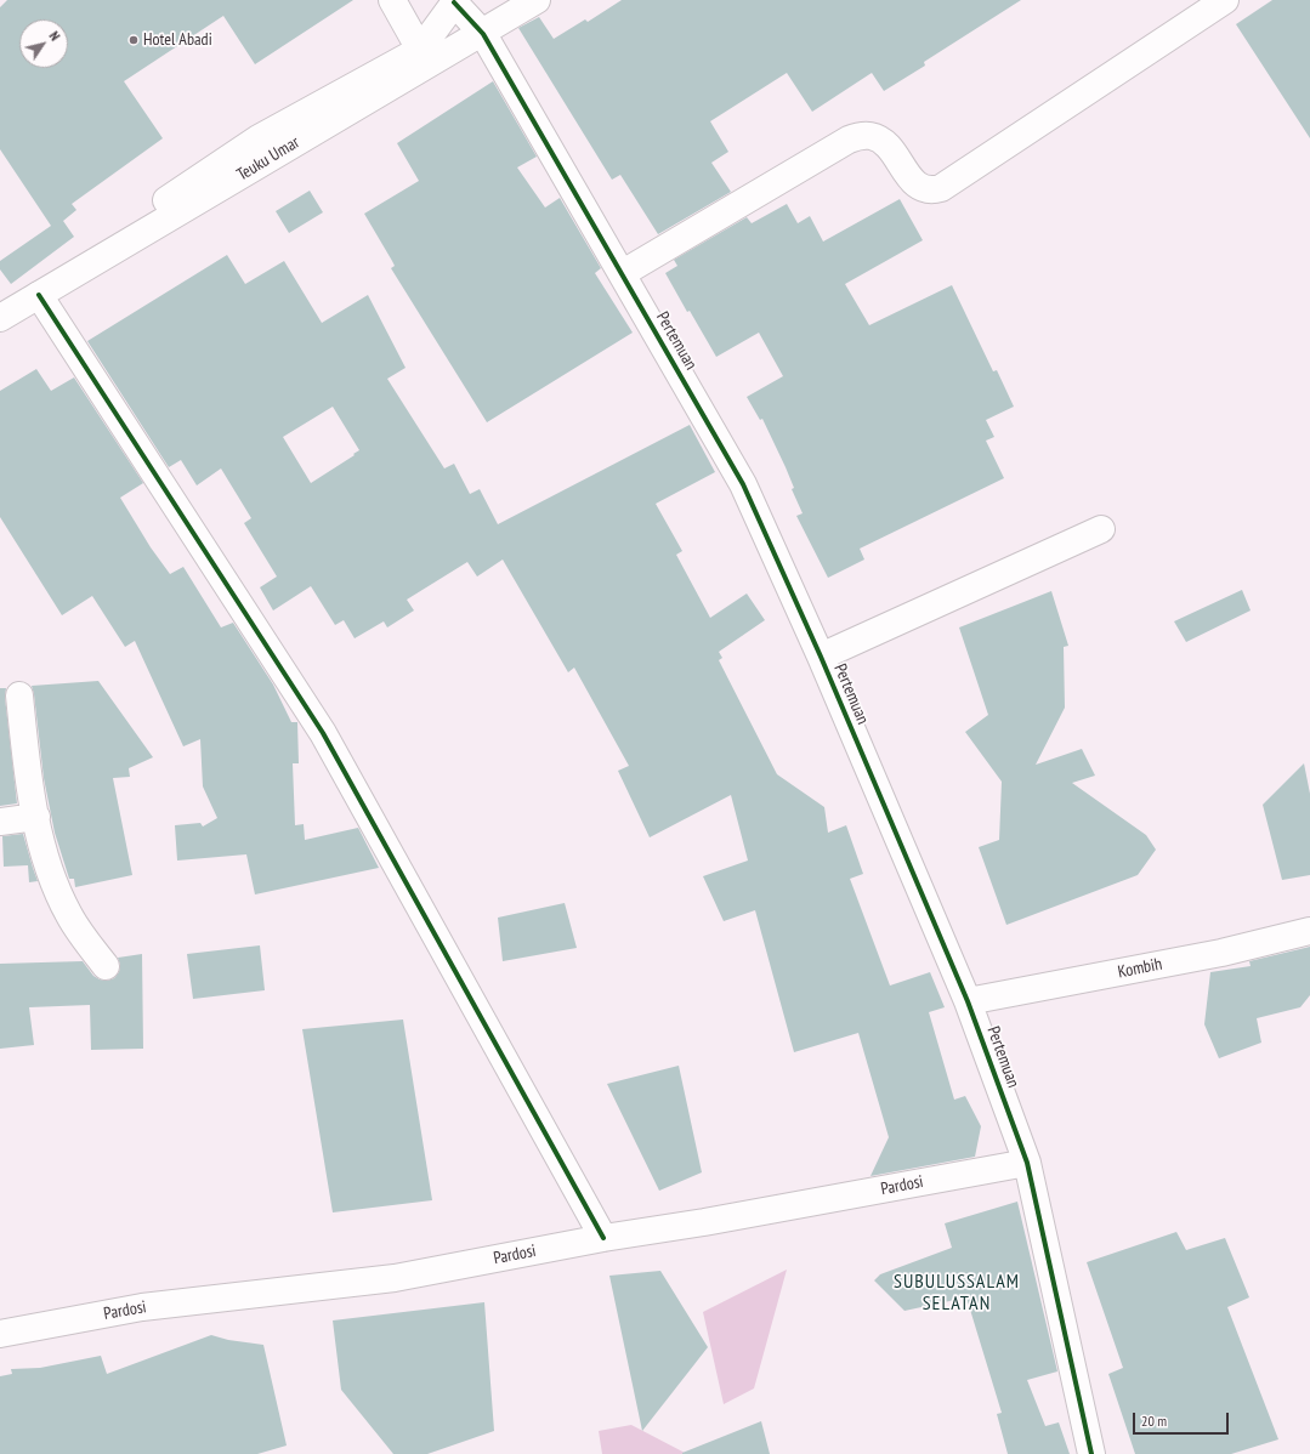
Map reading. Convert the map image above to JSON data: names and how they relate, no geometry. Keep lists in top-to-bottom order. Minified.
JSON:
{"streets":{"main road":["Teuku Umar","Pertemuan","Kombih","Pardosi"]},"crossings":[["Teuku Umar","Pertemuan"],["Pertemuan","Kombih"],["Pertemuan","Pardosi"]],"districts":["SUBULUSSALAM SELATAN"],"places":["Hotel Abadi"],"scale_bar":"20 m","north":"top right"}
